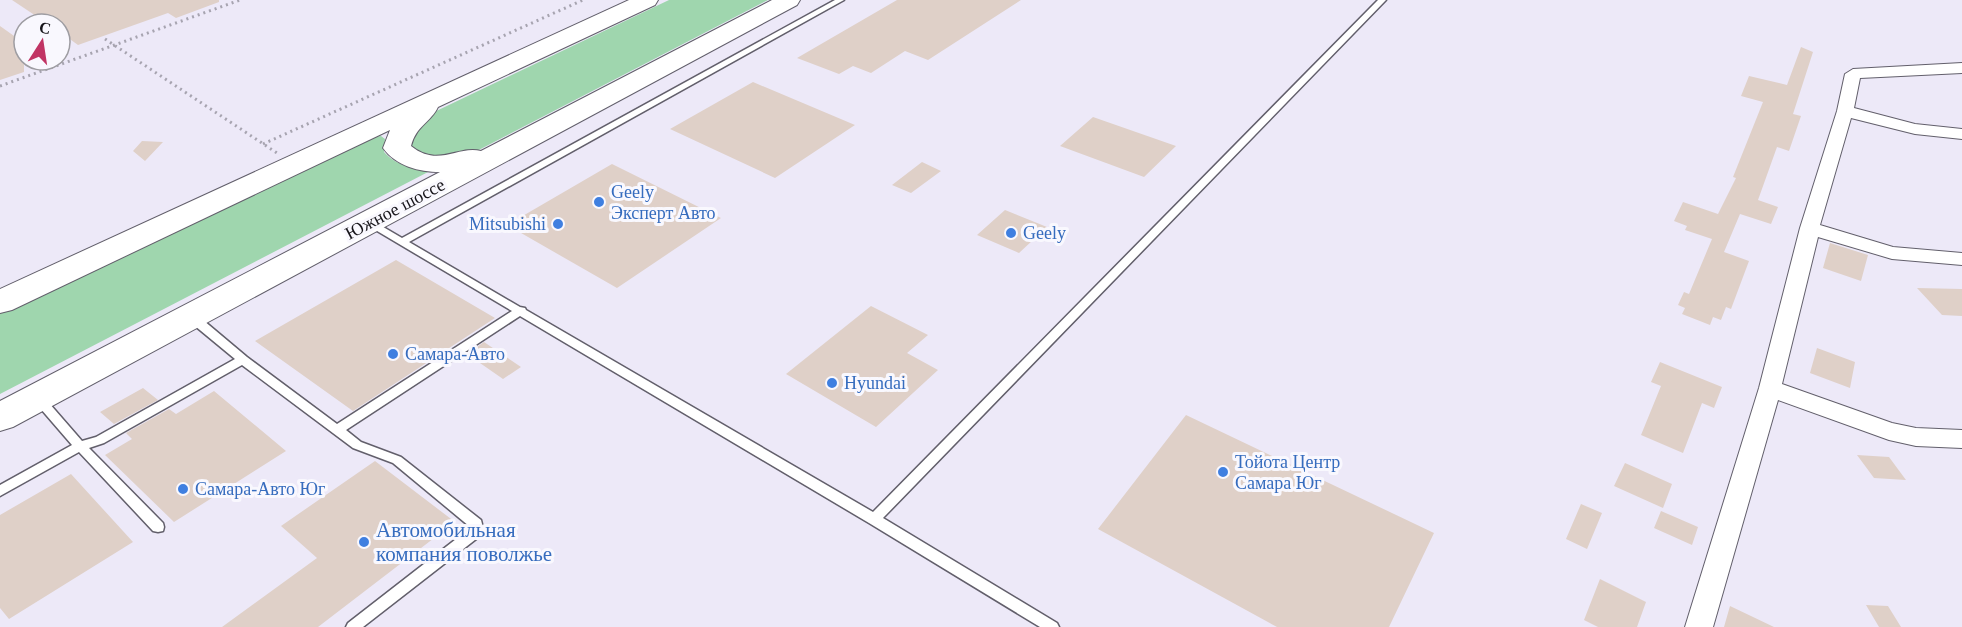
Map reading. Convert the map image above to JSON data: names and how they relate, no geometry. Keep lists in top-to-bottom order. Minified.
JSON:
{"streets":{"main road":["Южное шоссе"]},"places":["Geely Эксперт Авто","Mitsubishi","Geely","Самара-Авто","Hyundai","Тойота Центр Самара Юг","Самара-Авто Юг","Автомобильная компания поволжье"],"north":"top"}
